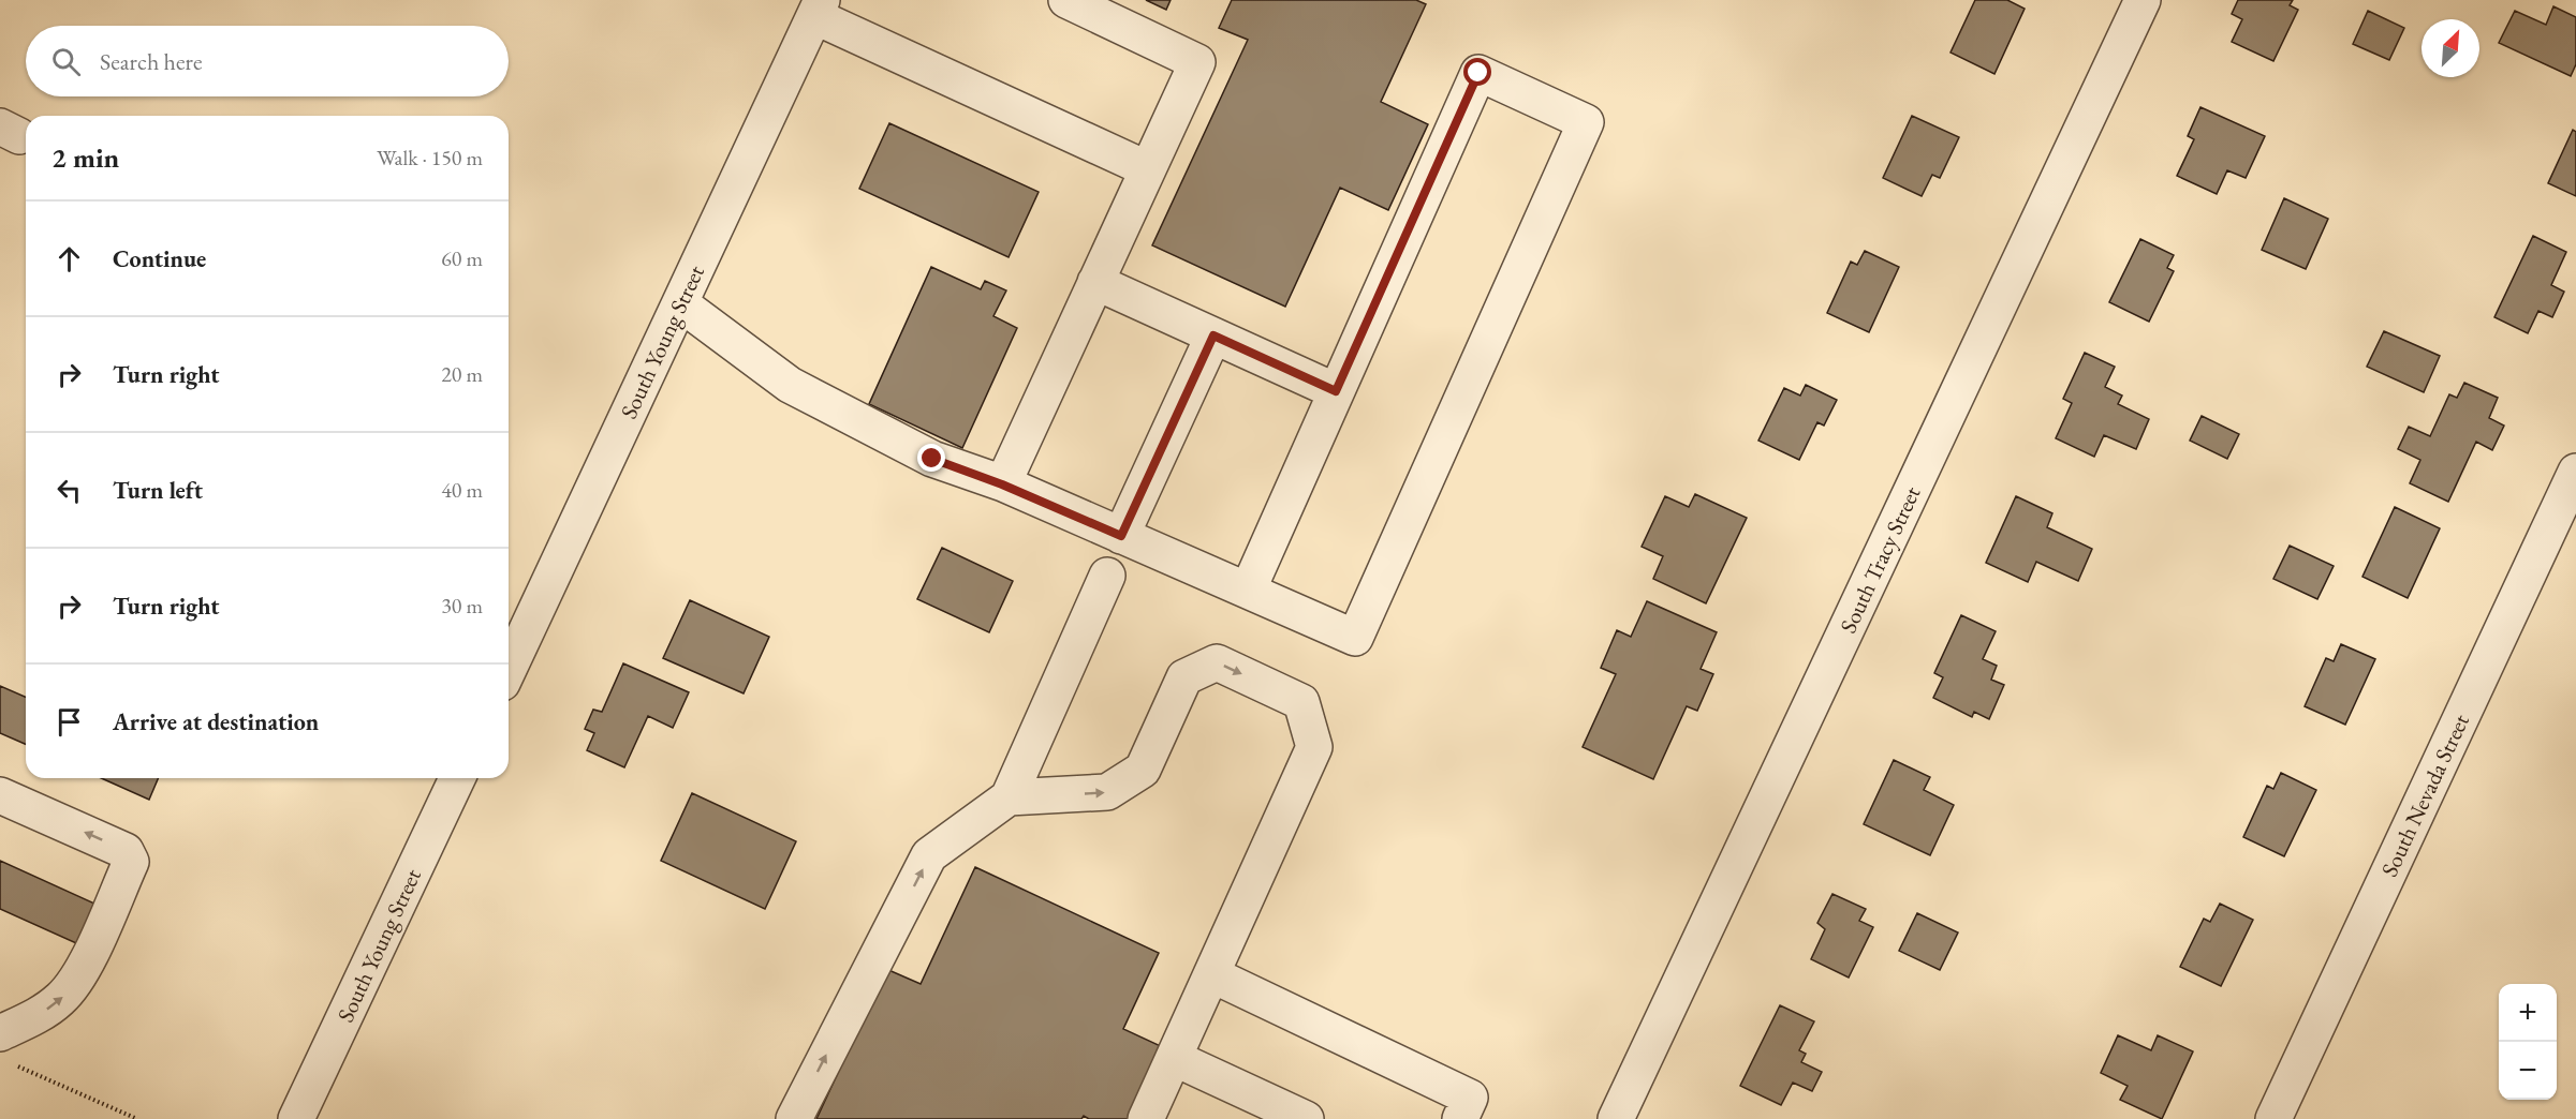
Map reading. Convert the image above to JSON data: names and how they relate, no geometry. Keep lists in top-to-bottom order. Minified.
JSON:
{"streets":{"street":["South Young Street","South Tracy Street","South Nevada Street"]},"north":"top right","page":{"search":"Search here","heading":["2 min","Walk · 150 m"],"list":[["Continue","60 m"],["Turn right","20 m"],["Turn left","40 m"],["Turn right","30 m"],"Arrive at destination"],"map_buttons":["+","−"]}}
